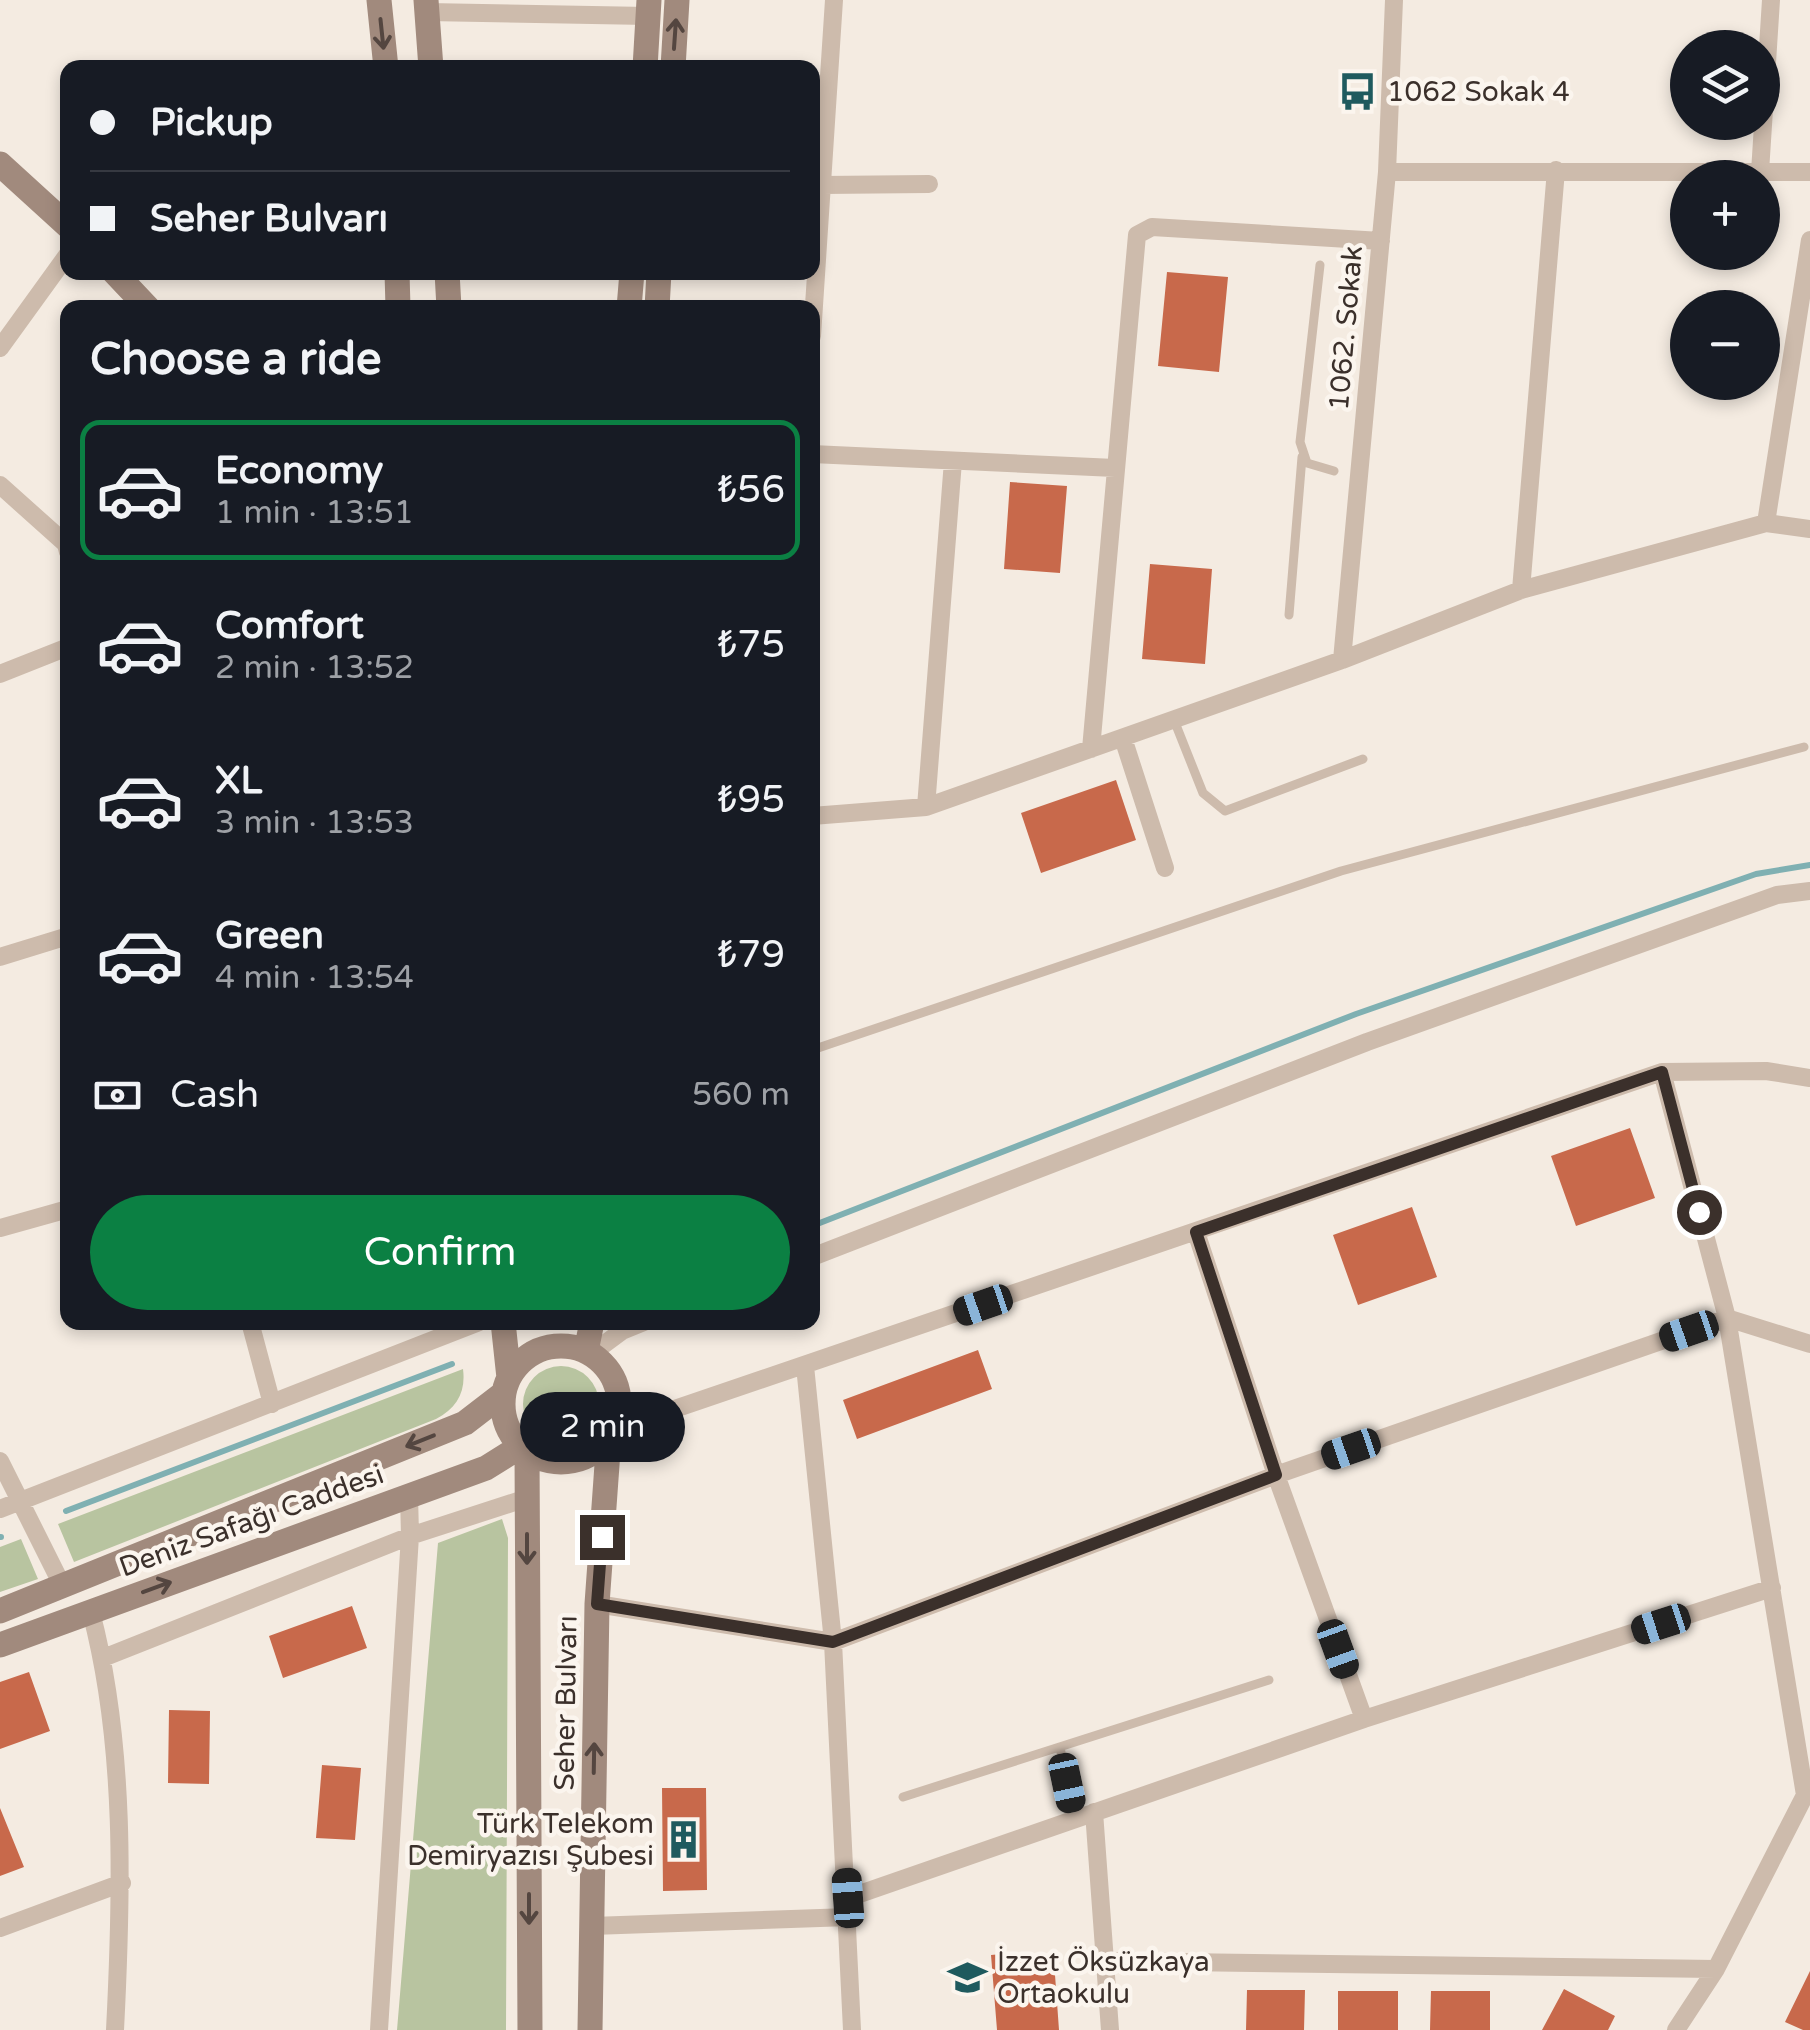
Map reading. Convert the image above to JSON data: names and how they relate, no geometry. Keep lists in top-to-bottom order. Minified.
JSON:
{"streets":{"main road":["Deniz Safağı Caddesi","Seher Bulvarı"],"street":["1062. Sokak"]},"crossings":[["Deniz Safağı Caddesi","Seher Bulvarı"]],"places":{"bus stop":["1062 Sokak 4"],"building":["Türk Telekom Demiryazısı Şubesi"],"school or university":["İzzet Öksüzkaya Ortaokulu"]},"page":{"map_buttons":["+","−"],"banner":["Pickup","Seher Bulvarı"],"heading":"Choose a ride","list":[{"name":"Economy","note":"1 min · 13:51","value":"₺56"},{"name":"Comfort","note":"2 min · 13:52","value":"₺75"},{"name":"XL","note":"3 min · 13:53","value":"₺95"},{"name":"Green","note":"4 min · 13:54","value":"₺79"}],"pay":["Cash","560 m"],"buttons":"Confirm","bubble":"2 min"}}
